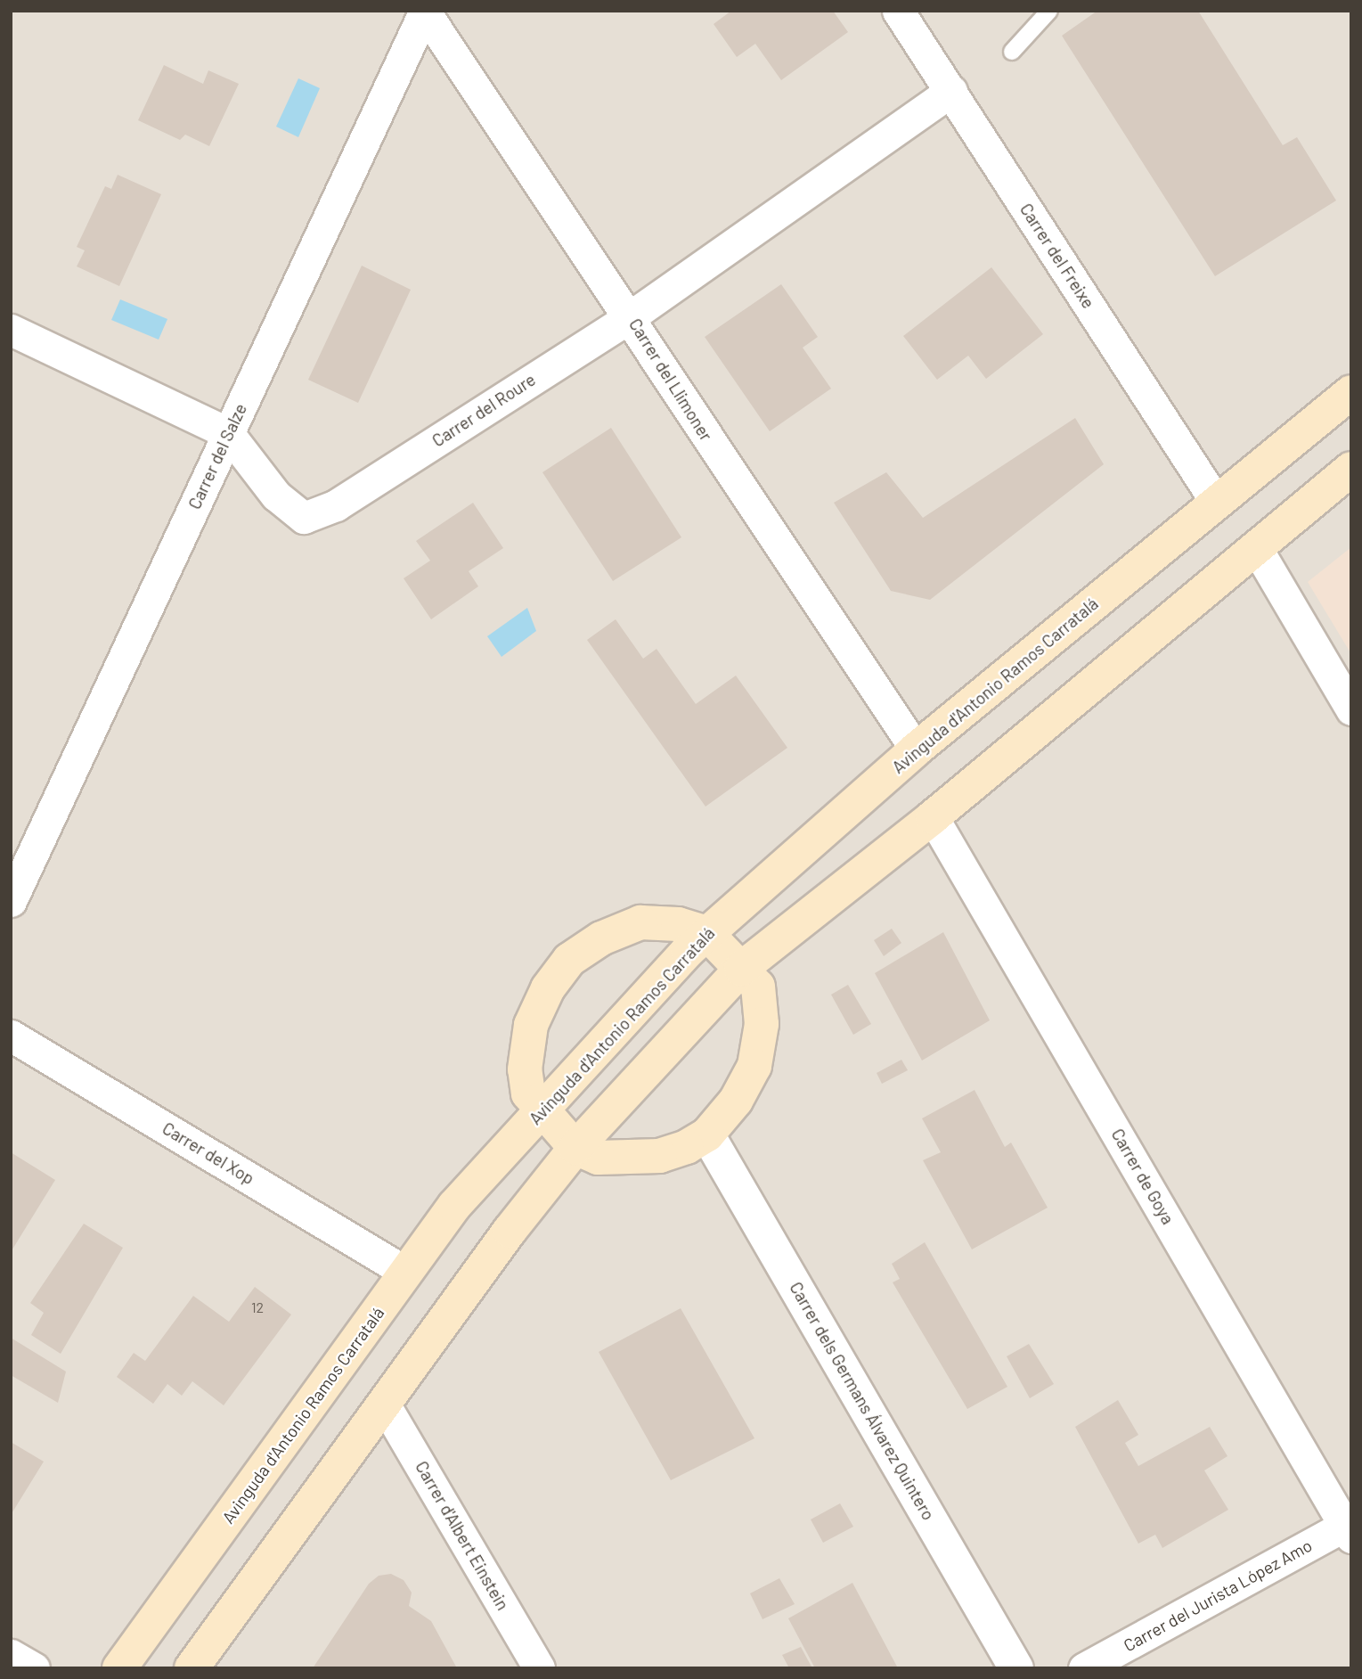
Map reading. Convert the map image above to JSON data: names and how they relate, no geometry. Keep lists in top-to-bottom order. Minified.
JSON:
{"streets":{"main road":["Avinguda d'Antonio Ramos Carratalá"],"street":["Carrer del Freixe","Carrer del Llimoner","Carrer del Roure","Carrer del Salze","Carrer del Xop","Carrer de Goya","Carrer dels Germans Álvarez Quintero","Carrer d'Albert Einstein","Carrer del Jurista López Amo"]},"crossings":[["Carrer del Freixe","Carrer del Roure"],["Carrer del Freixe","Avinguda d'Antonio Ramos Carratalá"],["Carrer del Llimoner","Carrer del Roure"],["Carrer del Llimoner","Carrer del Salze"],["Carrer del Llimoner","Avinguda d'Antonio Ramos Carratalá"],["Carrer del Roure","Carrer del Salze"],["Avinguda d'Antonio Ramos Carratalá","Carrer del Xop"],["Carrer de Goya","Carrer del Jurista López Amo"]],"house_numbers":["12"]}
